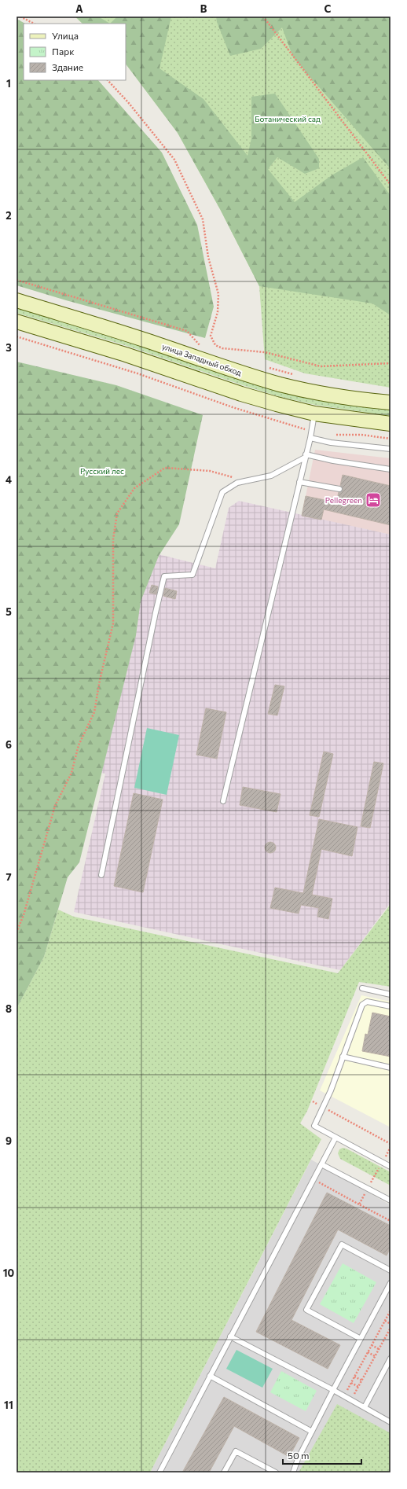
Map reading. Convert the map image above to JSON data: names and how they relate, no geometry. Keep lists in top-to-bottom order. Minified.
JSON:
{"streets":{"main road":["улица Западный обход"]},"parks":["Ботанический сад","Русский лес"],"places":{"hotel":["Pellegreen"]},"legend":["Улица","Парк","Здание"],"scale_bar":"50 m","grid":{"columns":["A","B","C"],"rows":["1","2","3","4","5","6","7","8","9","10","11"]}}
